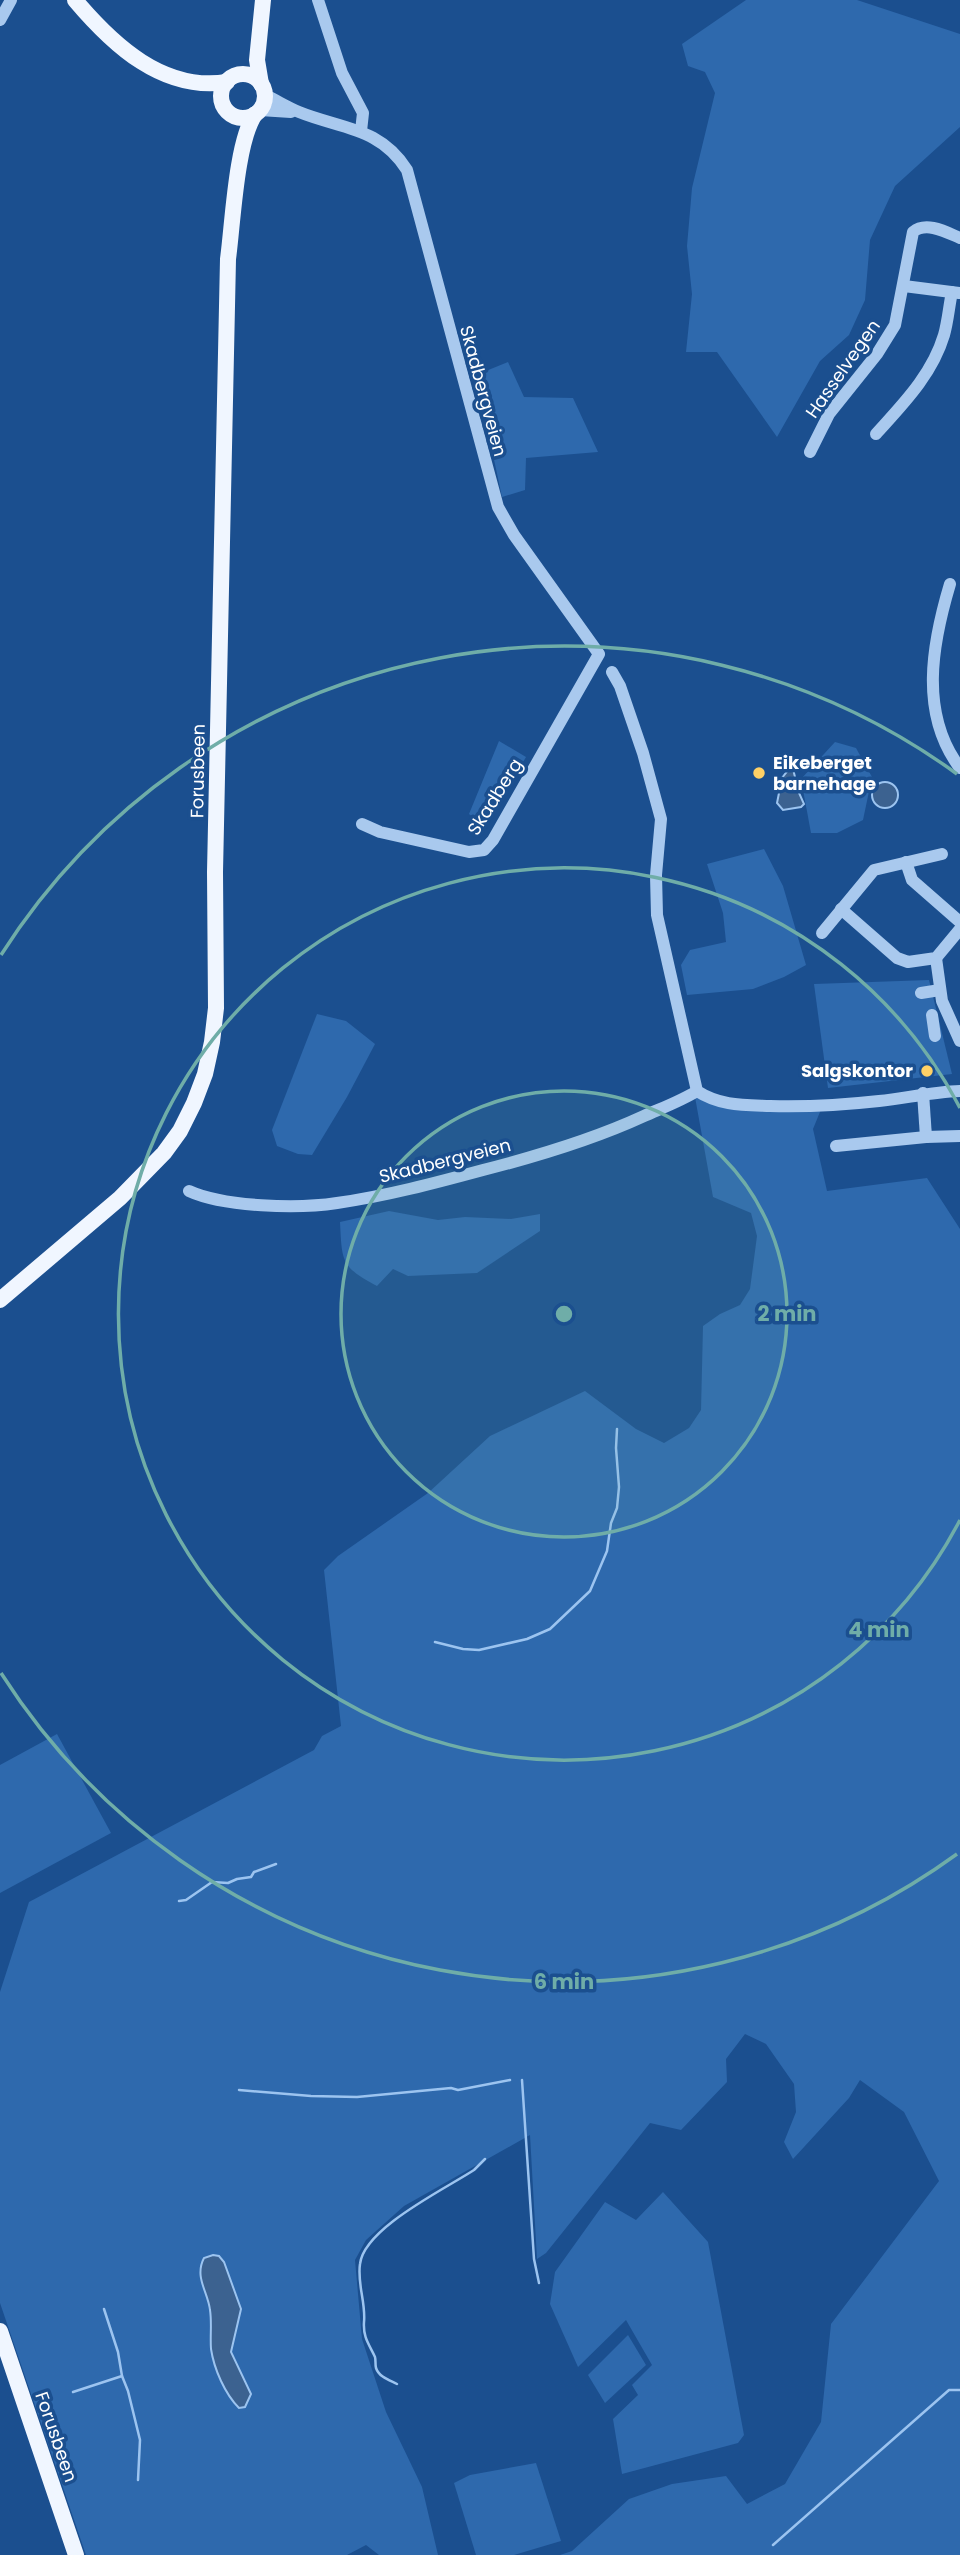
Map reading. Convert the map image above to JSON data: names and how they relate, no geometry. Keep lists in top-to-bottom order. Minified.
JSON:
{"streets":{"main road":["Forusbeen"],"street":["Hasselvegen","Skadbergveien","Skadberg"]},"crossings":[["Skadbergveien","Forusbeen"],["Skadbergveien","Skadberg"]],"places":["Eikeberget barnehage","Salgskontor"],"rings":["2 min","4 min","6 min"]}
